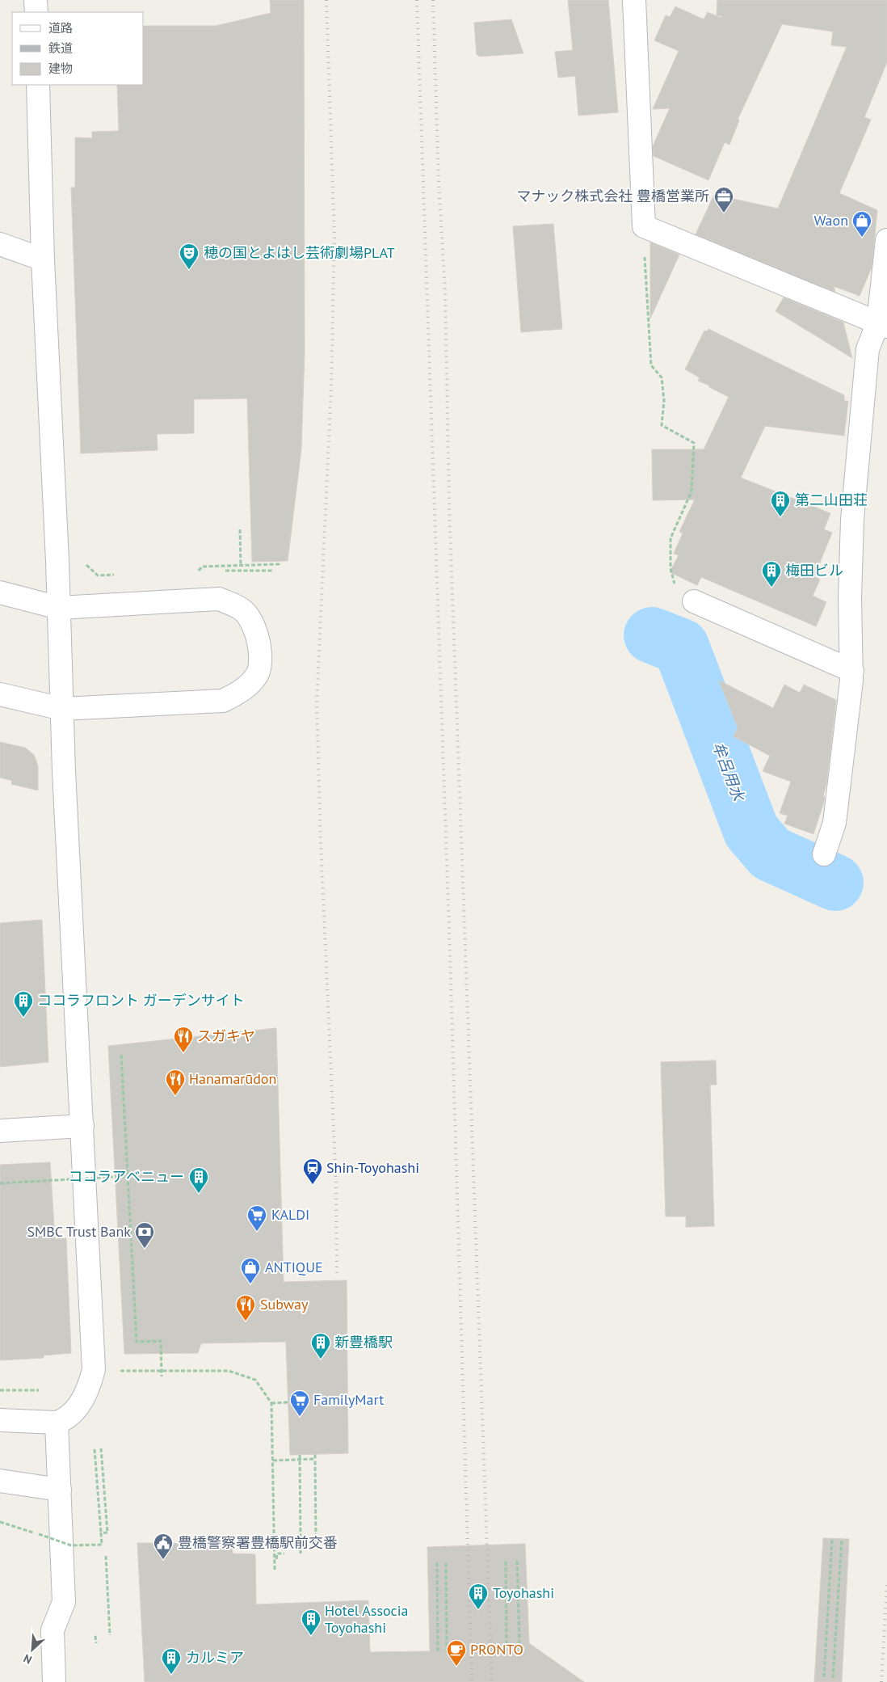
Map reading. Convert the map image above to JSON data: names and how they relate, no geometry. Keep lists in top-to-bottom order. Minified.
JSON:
{"water":["牟呂用水"],"places":{"office":["マナック株式会社 豊橋営業所"],"shop":["Waon","ANTIQUE"],"theatre":["穂の国とよはし芸術劇場PLAT"],"building":["第二山田荘","梅田ビル","ココラフロント ガーデンサイト","ココラアベニュー","新豊橋駅","Toyohashi","Hotel Associa Toyohashi","カルミア"],"restaurant":["スガキヤ","Hanamarūdon","Subway"],"station":["Shin-Toyohashi"],"supermarket":["KALDI","FamilyMart"],"bank":["SMBC Trust Bank"],"public building":["豊橋警察署豊橋駅前交番"],"cafe":["PRONTO"]},"legend":["道路","鉄道","建物"],"north":"bottom left"}
